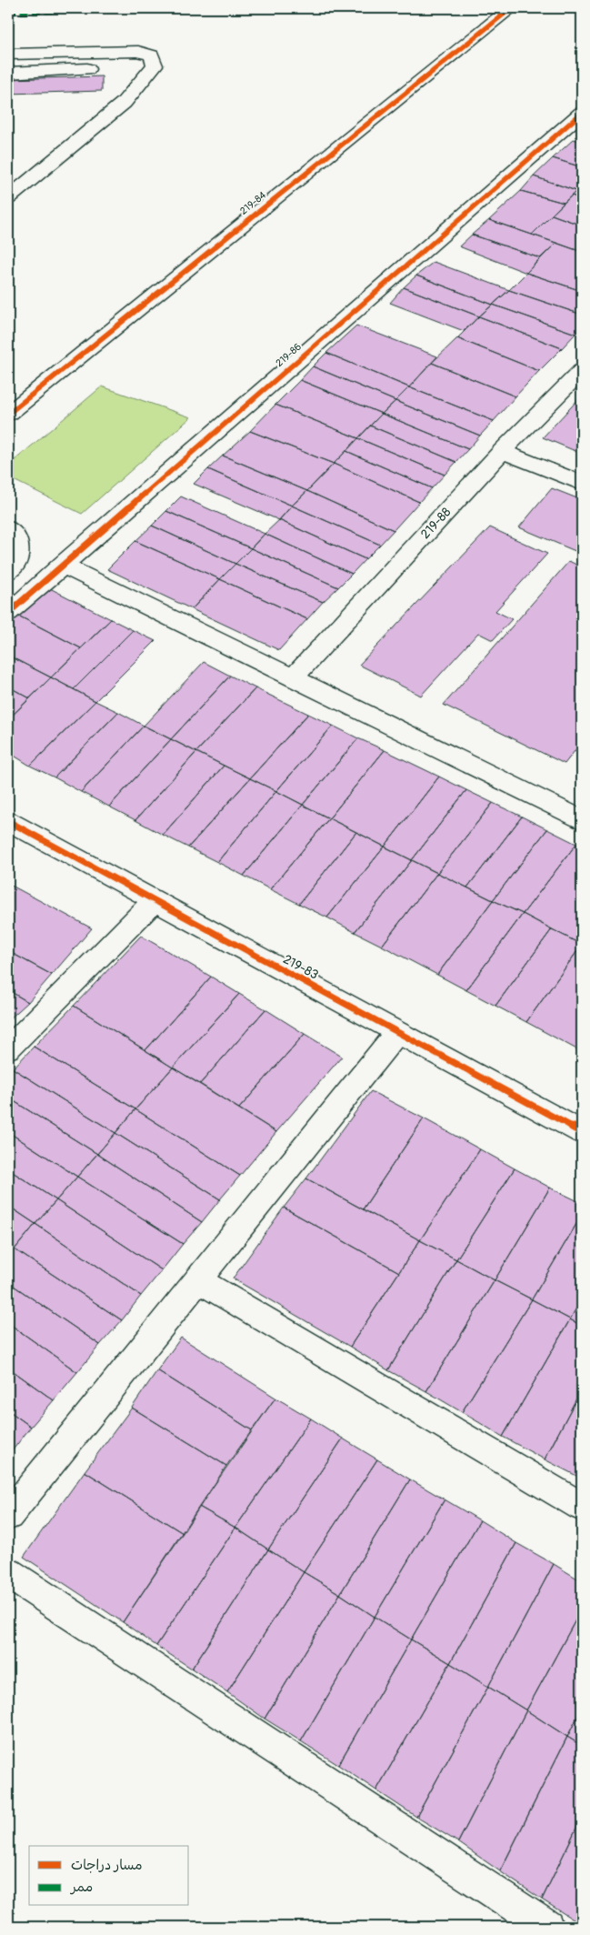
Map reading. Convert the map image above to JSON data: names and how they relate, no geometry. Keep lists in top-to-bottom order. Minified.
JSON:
{"streets":{"street":["219-84","219-86","219-88","219-83"]},"legend":["مسار دراجات","ممر"]}
